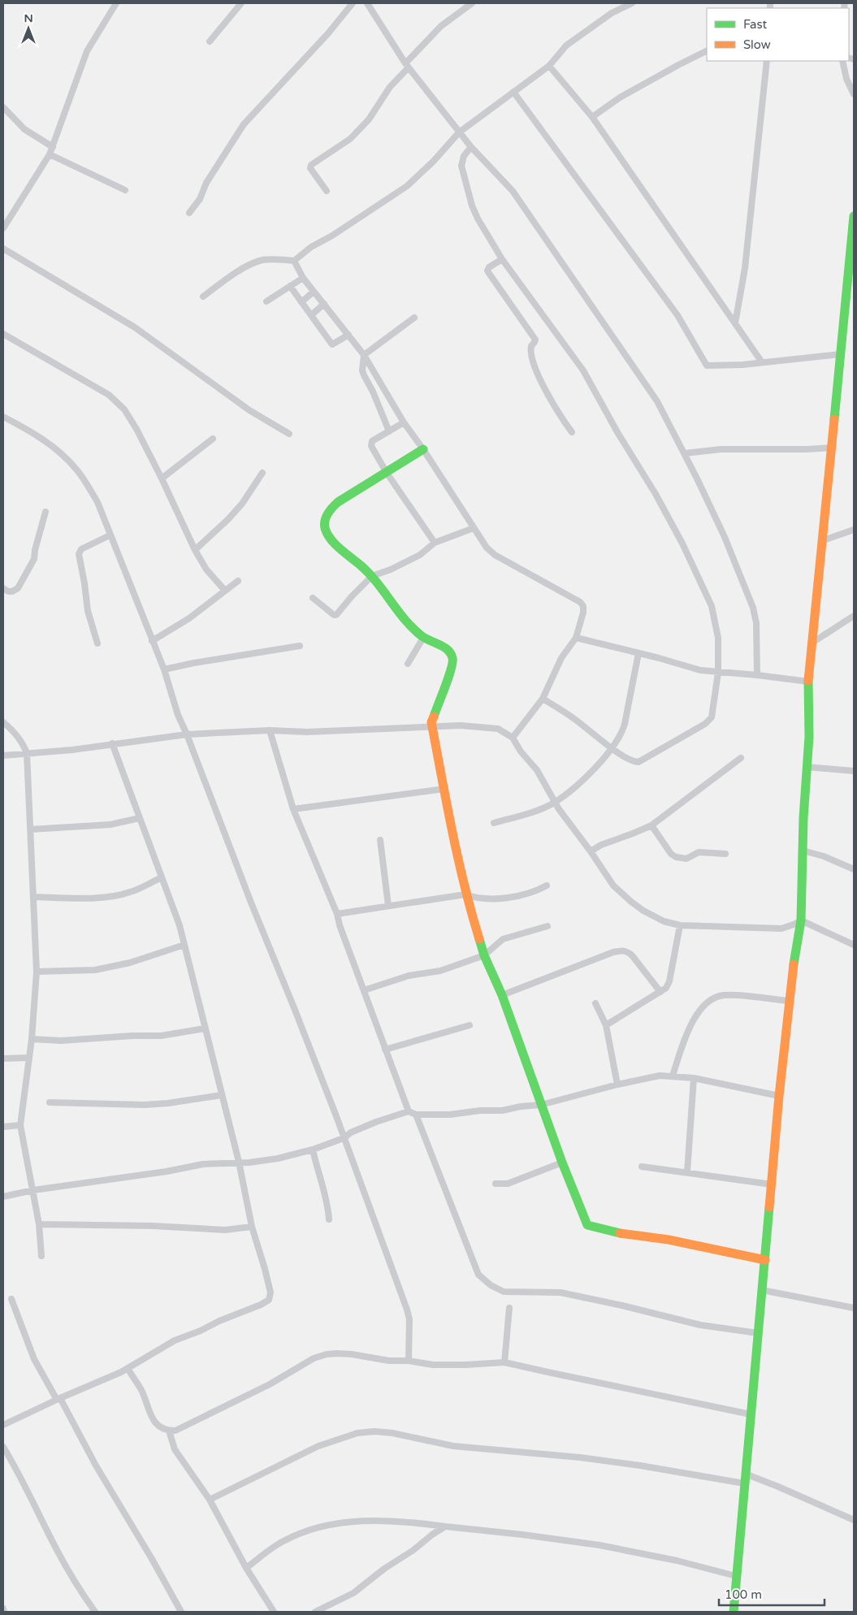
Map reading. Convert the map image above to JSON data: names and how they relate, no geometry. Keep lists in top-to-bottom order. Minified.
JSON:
{"legend":["Fast","Slow"],"scale_bar":"100 m","north":"top"}
